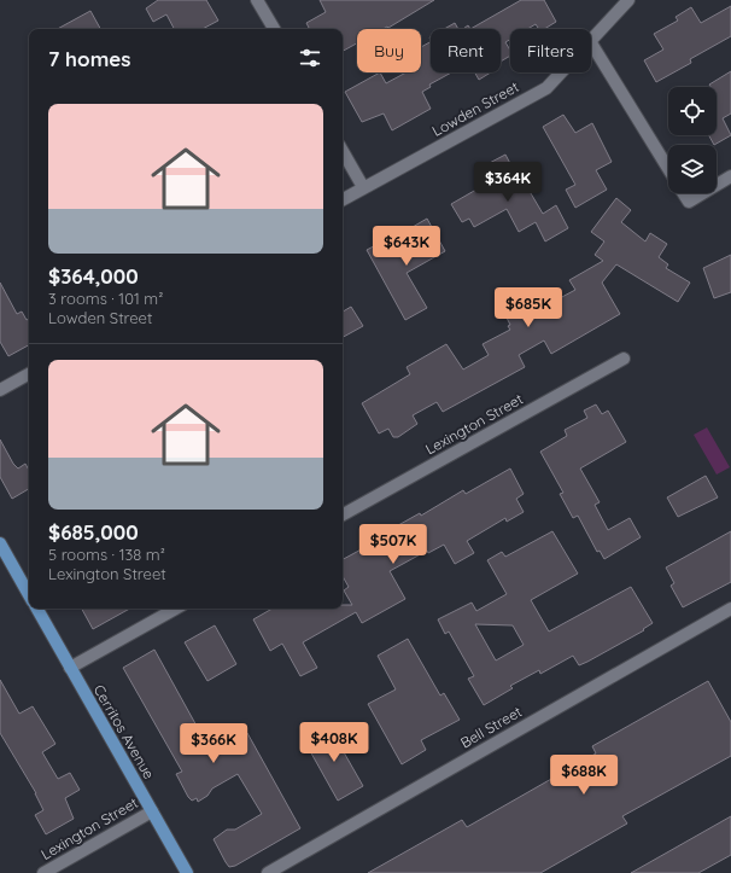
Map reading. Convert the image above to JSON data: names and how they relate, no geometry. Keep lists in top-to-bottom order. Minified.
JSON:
{"streets":{"main road":["Cerritos Avenue"],"street":["Lowden Street","Lexington Street","Bell Street"]},"crossings":[["Lexington Street","Cerritos Avenue"]],"page":{"chip":["Buy","Rent","Filters"],"heading":"7 homes","list":[{"name":"$364,000","note":"3 rooms · 101 m² · Lowden Street"},{"name":"$685,000","note":"5 rooms · 138 m² · Lexington Street"}],"price":["$364K","$643K","$685K","$507K","$408K","$366K","$688K"]}}
